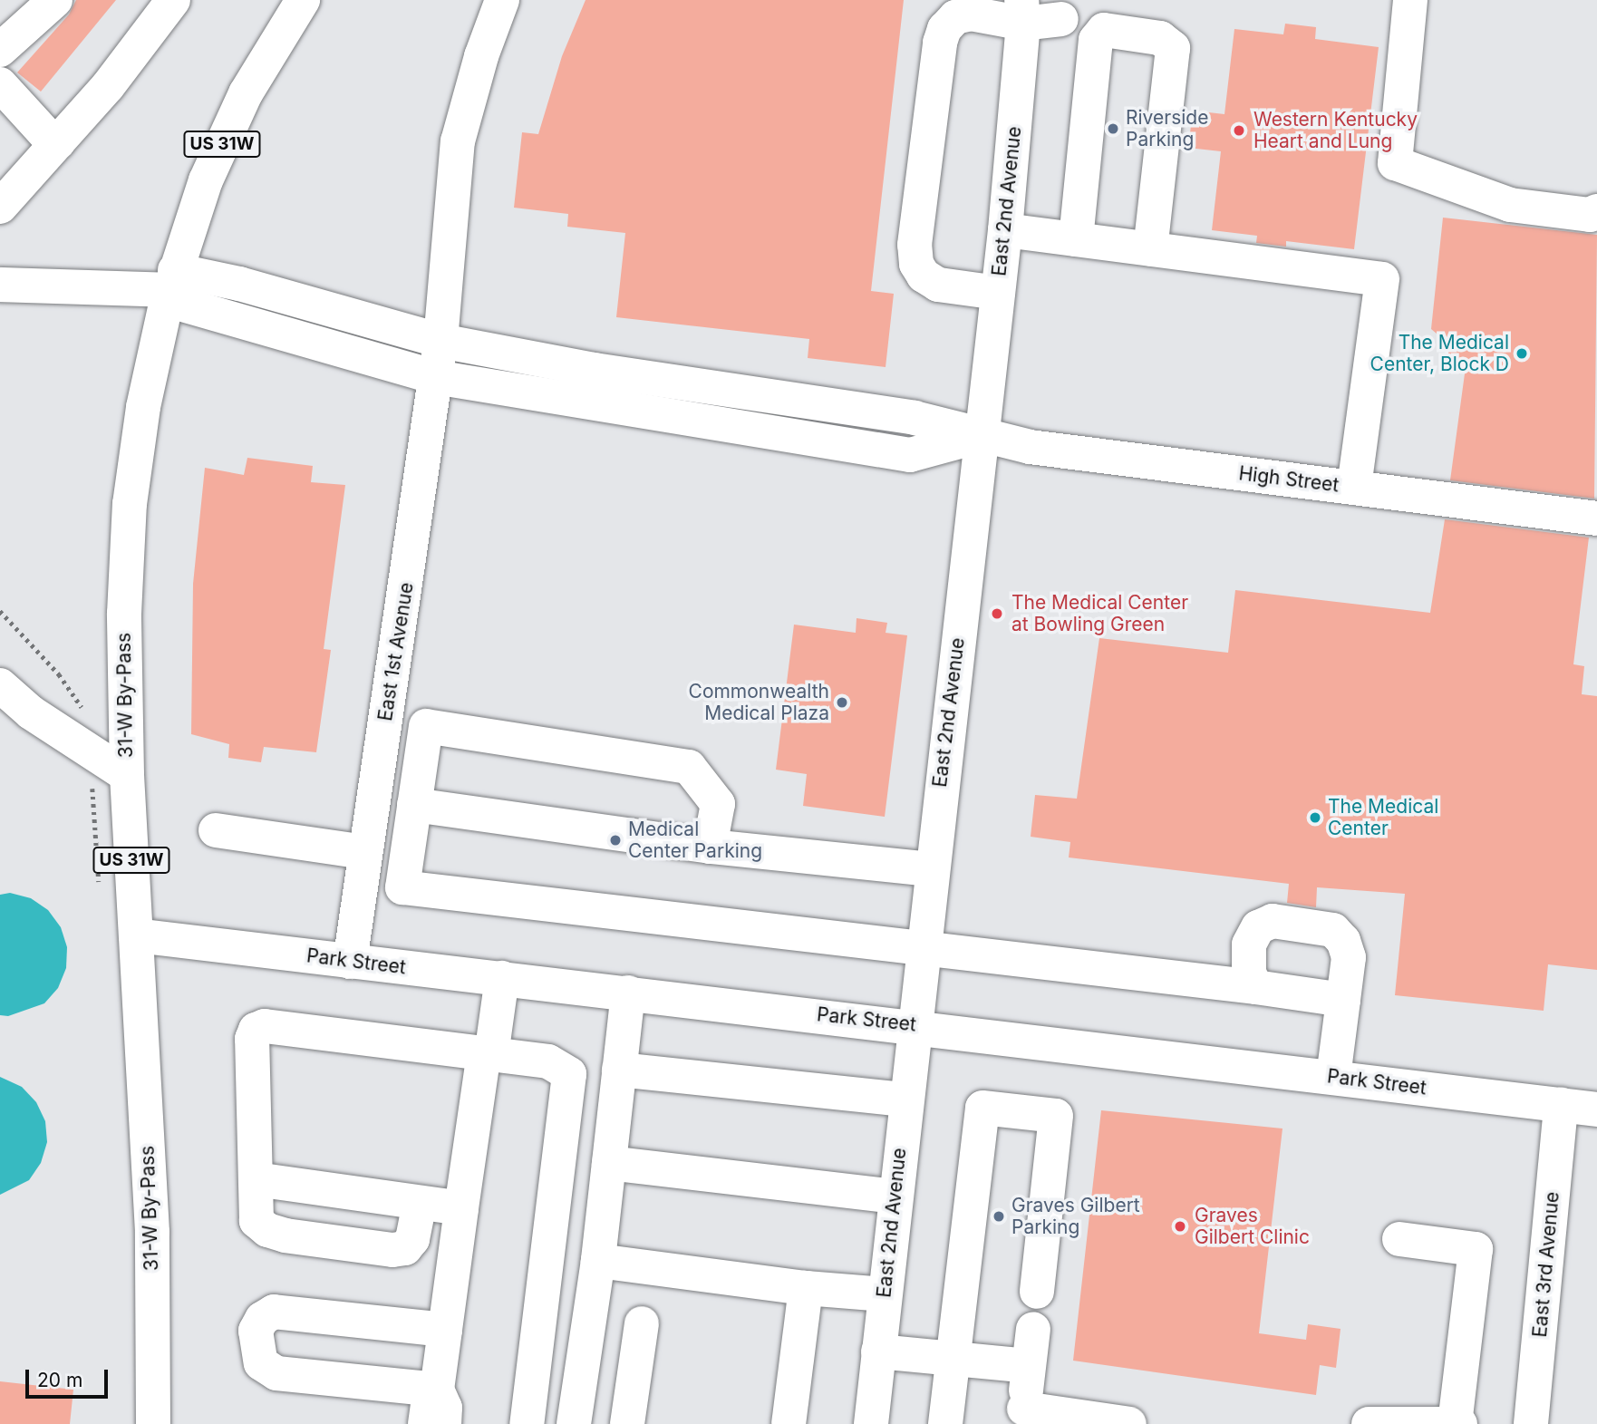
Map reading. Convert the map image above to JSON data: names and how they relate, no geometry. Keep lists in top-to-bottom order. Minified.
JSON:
{"streets":{"street":["US 31W","East 2nd Avenue","High Street","East 1st Avenue","31-W By-Pass","Park Street","East 3rd Avenue"]},"crossings":[["East 2nd Avenue","High Street"],["East 2nd Avenue","Park Street"],["High Street","East 1st Avenue"],["High Street","31-W By-Pass"],["East 1st Avenue","Park Street"],["31-W By-Pass","Park Street"],["Park Street","East 3rd Avenue"]],"places":["Riverside Parking","Western Kentucky Heart and Lung","The Medical Center, Block D","The Medical Center at Bowling Green","Commonwealth Medical Plaza","The Medical Center","Medical Center Parking","Graves Gilbert Parking","Graves Gilbert Clinic"],"scale_bar":"20 m"}
